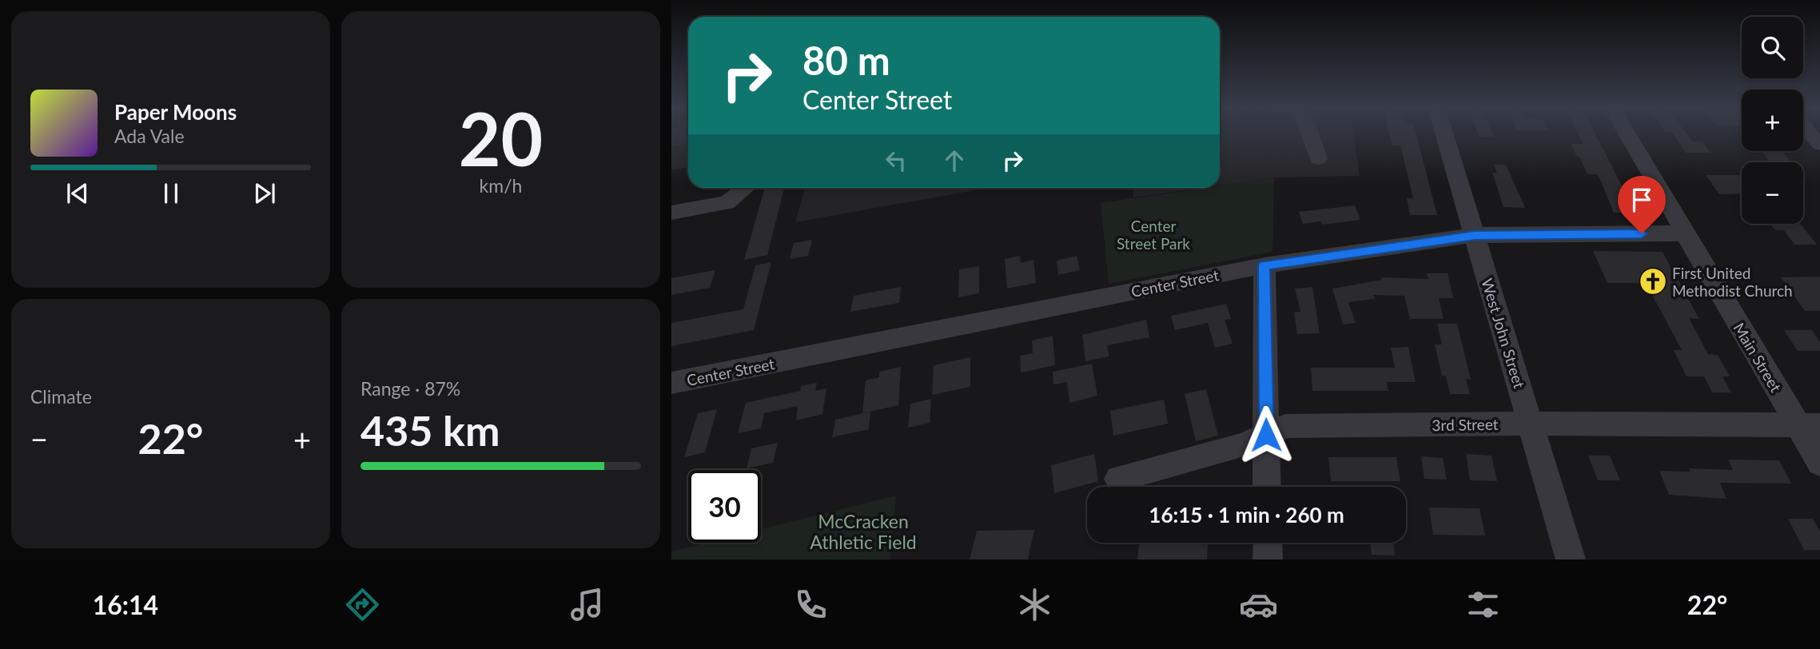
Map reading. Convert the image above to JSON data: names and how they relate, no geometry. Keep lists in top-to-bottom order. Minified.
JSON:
{"streets":{"street":["Center Street","West John Street","Main Street","3rd Street"]},"crossings":[["Center Street","West John Street"],["Center Street","Main Street"],["West John Street","3rd Street"],["Main Street","3rd Street"]],"parks":["Center Street Park","McCracken Athletic Field"],"places":{"church":["First United Methodist Church"]},"page":{"tile":[["20","km/h"],"Climate",["Range · 87%","435 km"]],"map_buttons":["+","−"],"turn":["80 m","Center Street"],"song":["Paper Moons","Ada Vale"],"heat":["−","22°","+"],"limit":"30","trip":"16:15 · 1 min · 260 m","tabs":["16:14","22°"]}}
